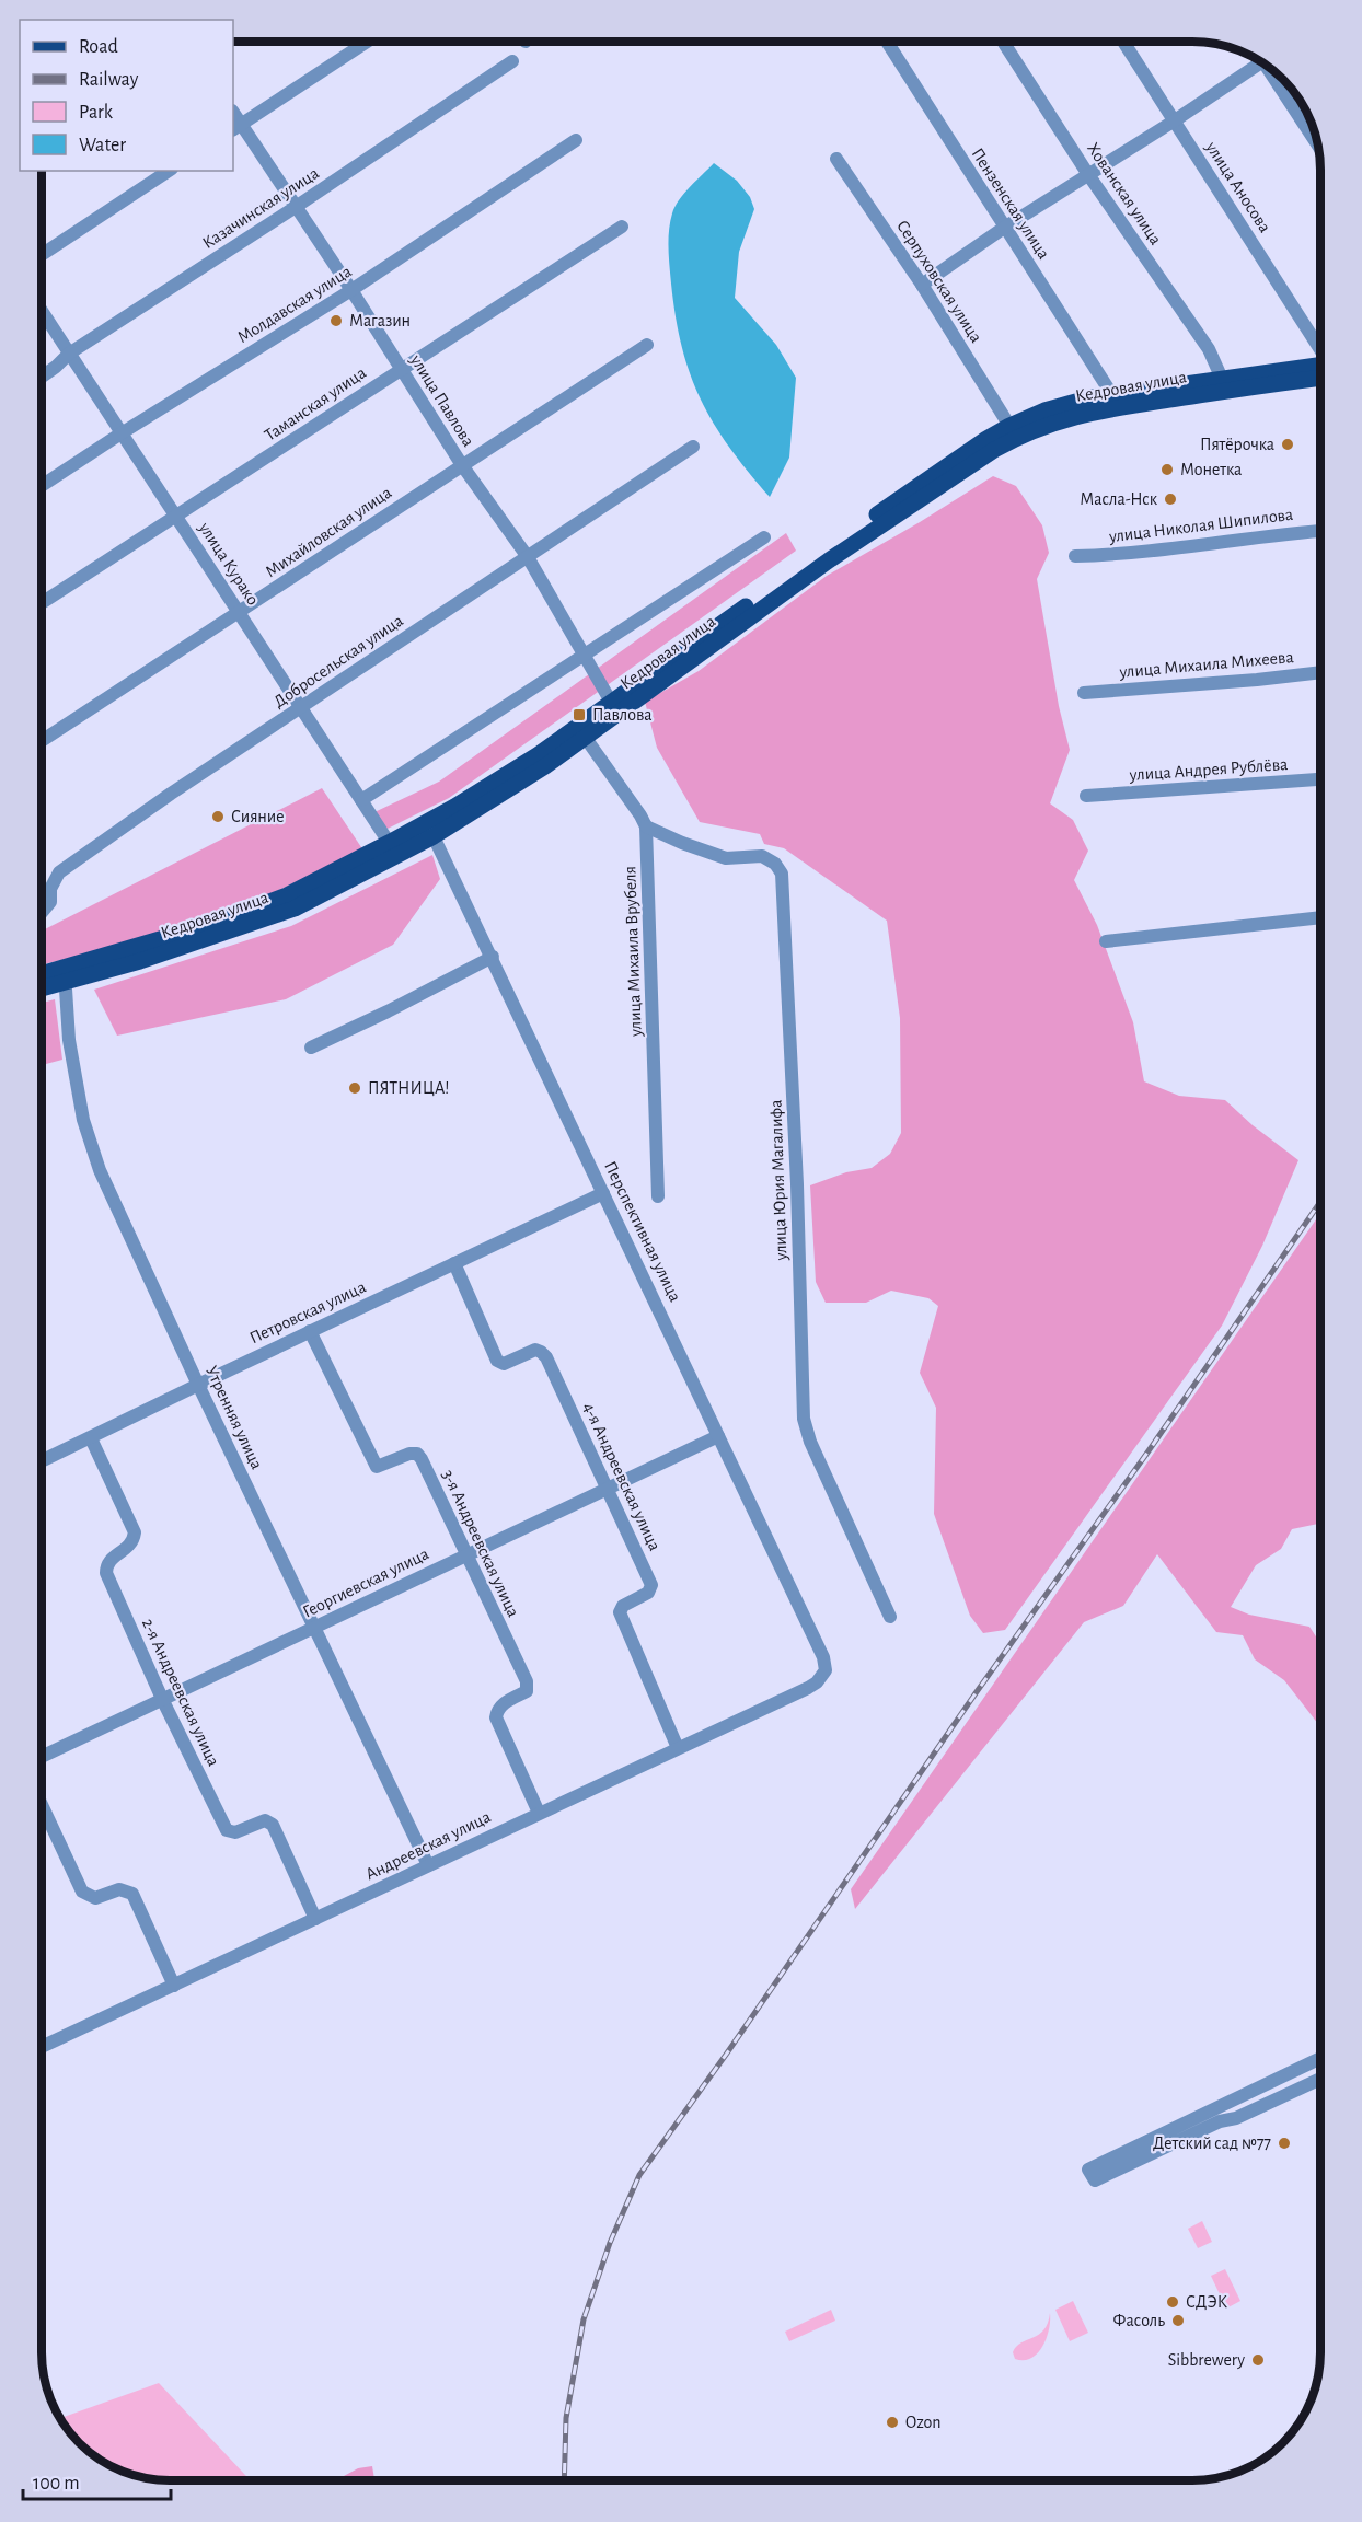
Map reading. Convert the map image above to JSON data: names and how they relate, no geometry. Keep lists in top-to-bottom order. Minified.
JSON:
{"streets":{"main road":["Кедровая улица"],"street":["улица Аносова","Хованская улица","Пензенская улица","Казачинская улица","Серпуховская улица","Молдавская улица","улица Павлова","Таманская улица","улица Николая Шипилова","Михайловская улица","улица Курако","Добросельская улица","улица Михаила Михеева","улица Андрея Рублёва","улица Михаила Врубеля","улица Юрия Магалифа","Перспективная улица","Петровская улица","Утренняя улица","4-я Андреевская улица","3-я Андреевская улица","Георгиевская улица","2-я Андреевская улица","Андреевская улица"]},"crossings":[["Хованская улица","Кедровая улица"],["Пензенская улица","Кедровая улица"],["Казачинская улица","улица Павлова"],["Казачинская улица","улица Курако"],["Серпуховская улица","Кедровая улица"],["Молдавская улица","улица Павлова"],["Молдавская улица","улица Курако"],["Кедровая улица","улица Павлова"],["Кедровая улица","улица Курако"],["Кедровая улица","Перспективная улица"],["Кедровая улица","Утренняя улица"],["улица Павлова","Таманская улица"],["улица Павлова","Михайловская улица"],["улица Павлова","Добросельская улица"],["Таманская улица","улица Курако"],["Михайловская улица","улица Курако"],["улица Курако","Добросельская улица"],["улица Михаила Врубеля","улица Юрия Магалифа"],["Перспективная улица","Петровская улица"],["Перспективная улица","Георгиевская улица"],["Перспективная улица","Андреевская улица"],["Петровская улица","Утренняя улица"],["Петровская улица","4-я Андреевская улица"],["Петровская улица","3-я Андреевская улица"],["Петровская улица","2-я Андреевская улица"],["Утренняя улица","Георгиевская улица"],["Утренняя улица","Андреевская улица"],["4-я Андреевская улица","Георгиевская улица"],["4-я Андреевская улица","Андреевская улица"],["3-я Андреевская улица","Георгиевская улица"],["3-я Андреевская улица","Андреевская улица"],["Георгиевская улица","2-я Андреевская улица"],["2-я Андреевская улица","Андреевская улица"]],"places":{"other":["Магазин","Пятёрочка","Монетка","Масла-Нск","Сияние","ПЯТНИЦА!","Детский сад №77","СДЭК","Фасоль","Sibbrewery","Ozon"],"transit":["Павлова"]},"legend":["Road","Railway","Park","Water"],"scale_bar":"100 m"}
